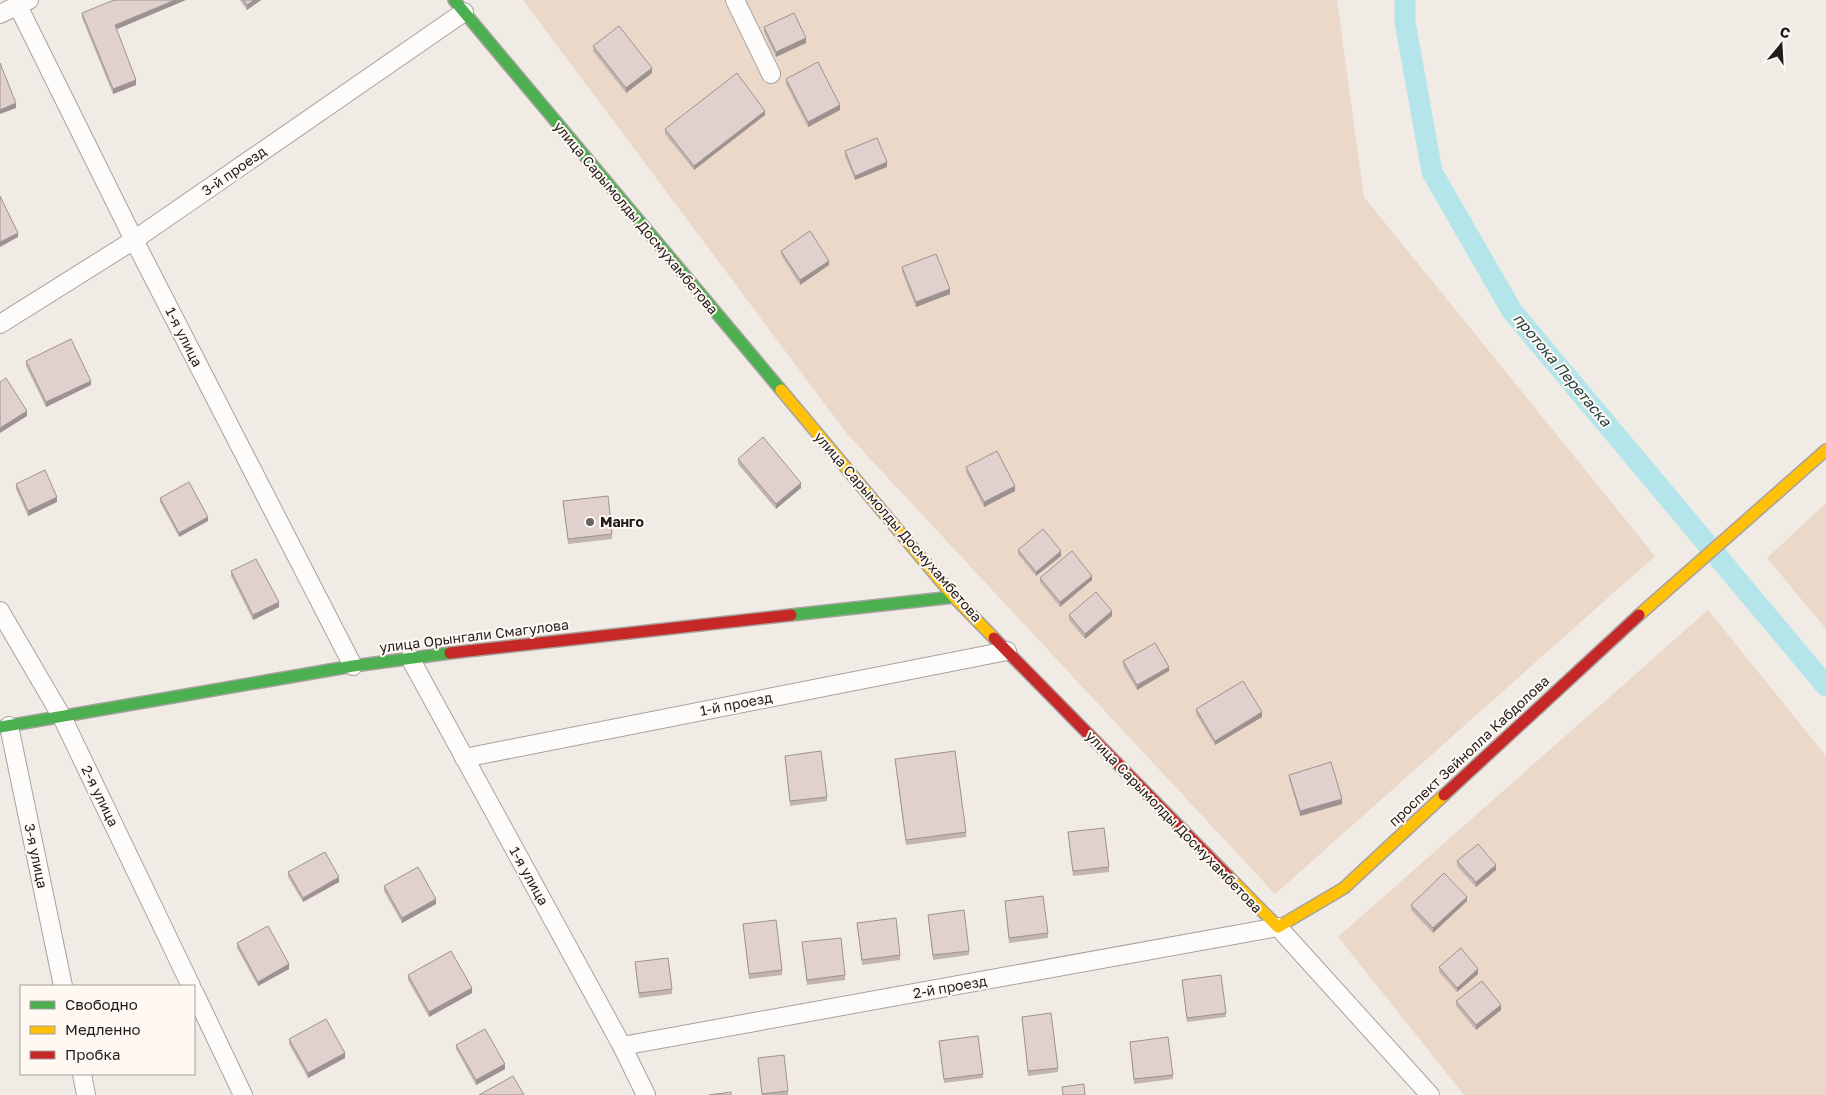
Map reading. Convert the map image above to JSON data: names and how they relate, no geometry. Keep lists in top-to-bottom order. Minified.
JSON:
{"streets":{"main road":["улица Сарымолды Досмухамбетова","улица Орынгали Смагулова","проспект Зейнолла Кабдолова"],"street":["3-й проезд","1-я улица","1-й проезд","2-я улица","3-я улица","2-й проезд"]},"crossings":[["3-й проезд","улица Сарымолды Досмухамбетова"],["3-й проезд","1-я улица"],["улица Сарымолды Досмухамбетова","улица Орынгали Смагулова"],["улица Сарымолды Досмухамбетова","1-й проезд"],["улица Сарымолды Досмухамбетова","проспект Зейнолла Кабдолова"],["улица Сарымолды Досмухамбетова","2-й проезд"],["1-я улица","улица Орынгали Смагулова"],["1-я улица","1-й проезд"],["1-я улица","2-й проезд"],["улица Орынгали Смагулова","2-я улица"],["улица Орынгали Смагулова","3-я улица"],["проспект Зейнолла Кабдолова","2-й проезд"]],"water":["протока Перетаска"],"places":["Манго"],"legend":["Свободно","Медленно","Пробка"],"north":"top"}
